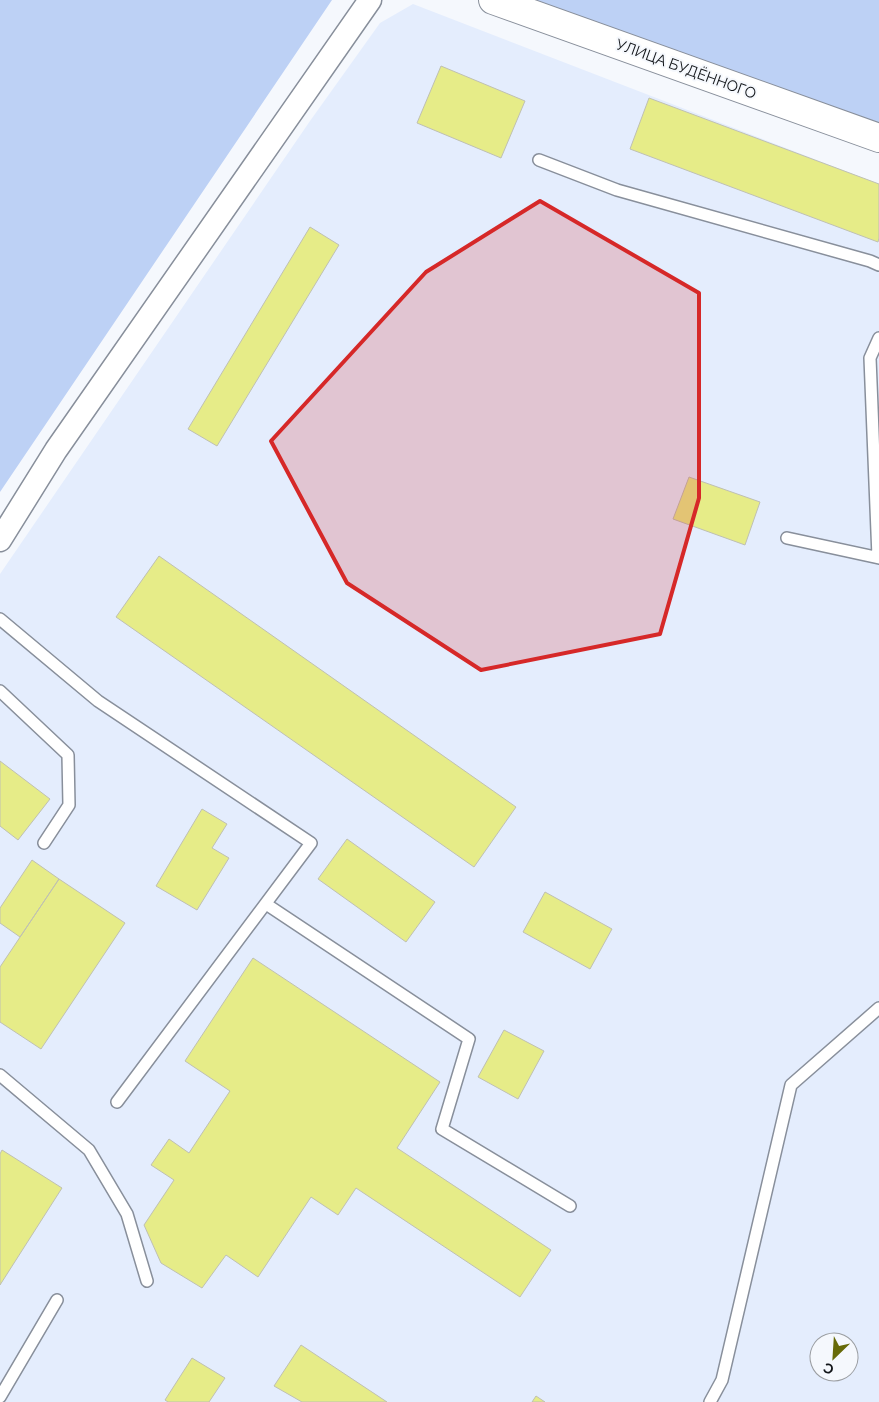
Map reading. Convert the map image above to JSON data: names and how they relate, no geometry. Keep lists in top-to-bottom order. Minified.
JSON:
{"streets":{"main road":["УЛИЦА БУДЁННОГО"]},"north":"bottom left"}
